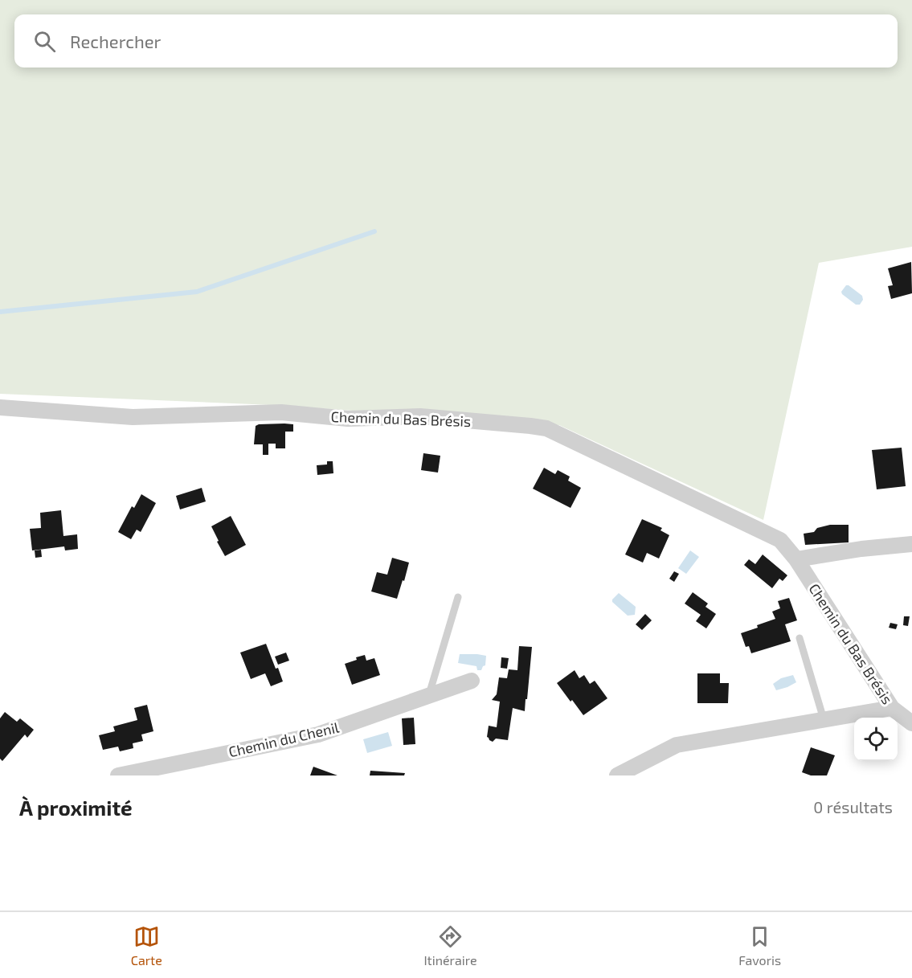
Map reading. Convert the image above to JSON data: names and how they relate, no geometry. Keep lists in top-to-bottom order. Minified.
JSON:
{"streets":{"street":["Chemin du Bas Brésis","Chemin du Chenil"]},"page":{"search":"Rechercher","heading":["À proximité","0 résultats"],"nav":["Carte","Itinéraire","Favoris"]}}
